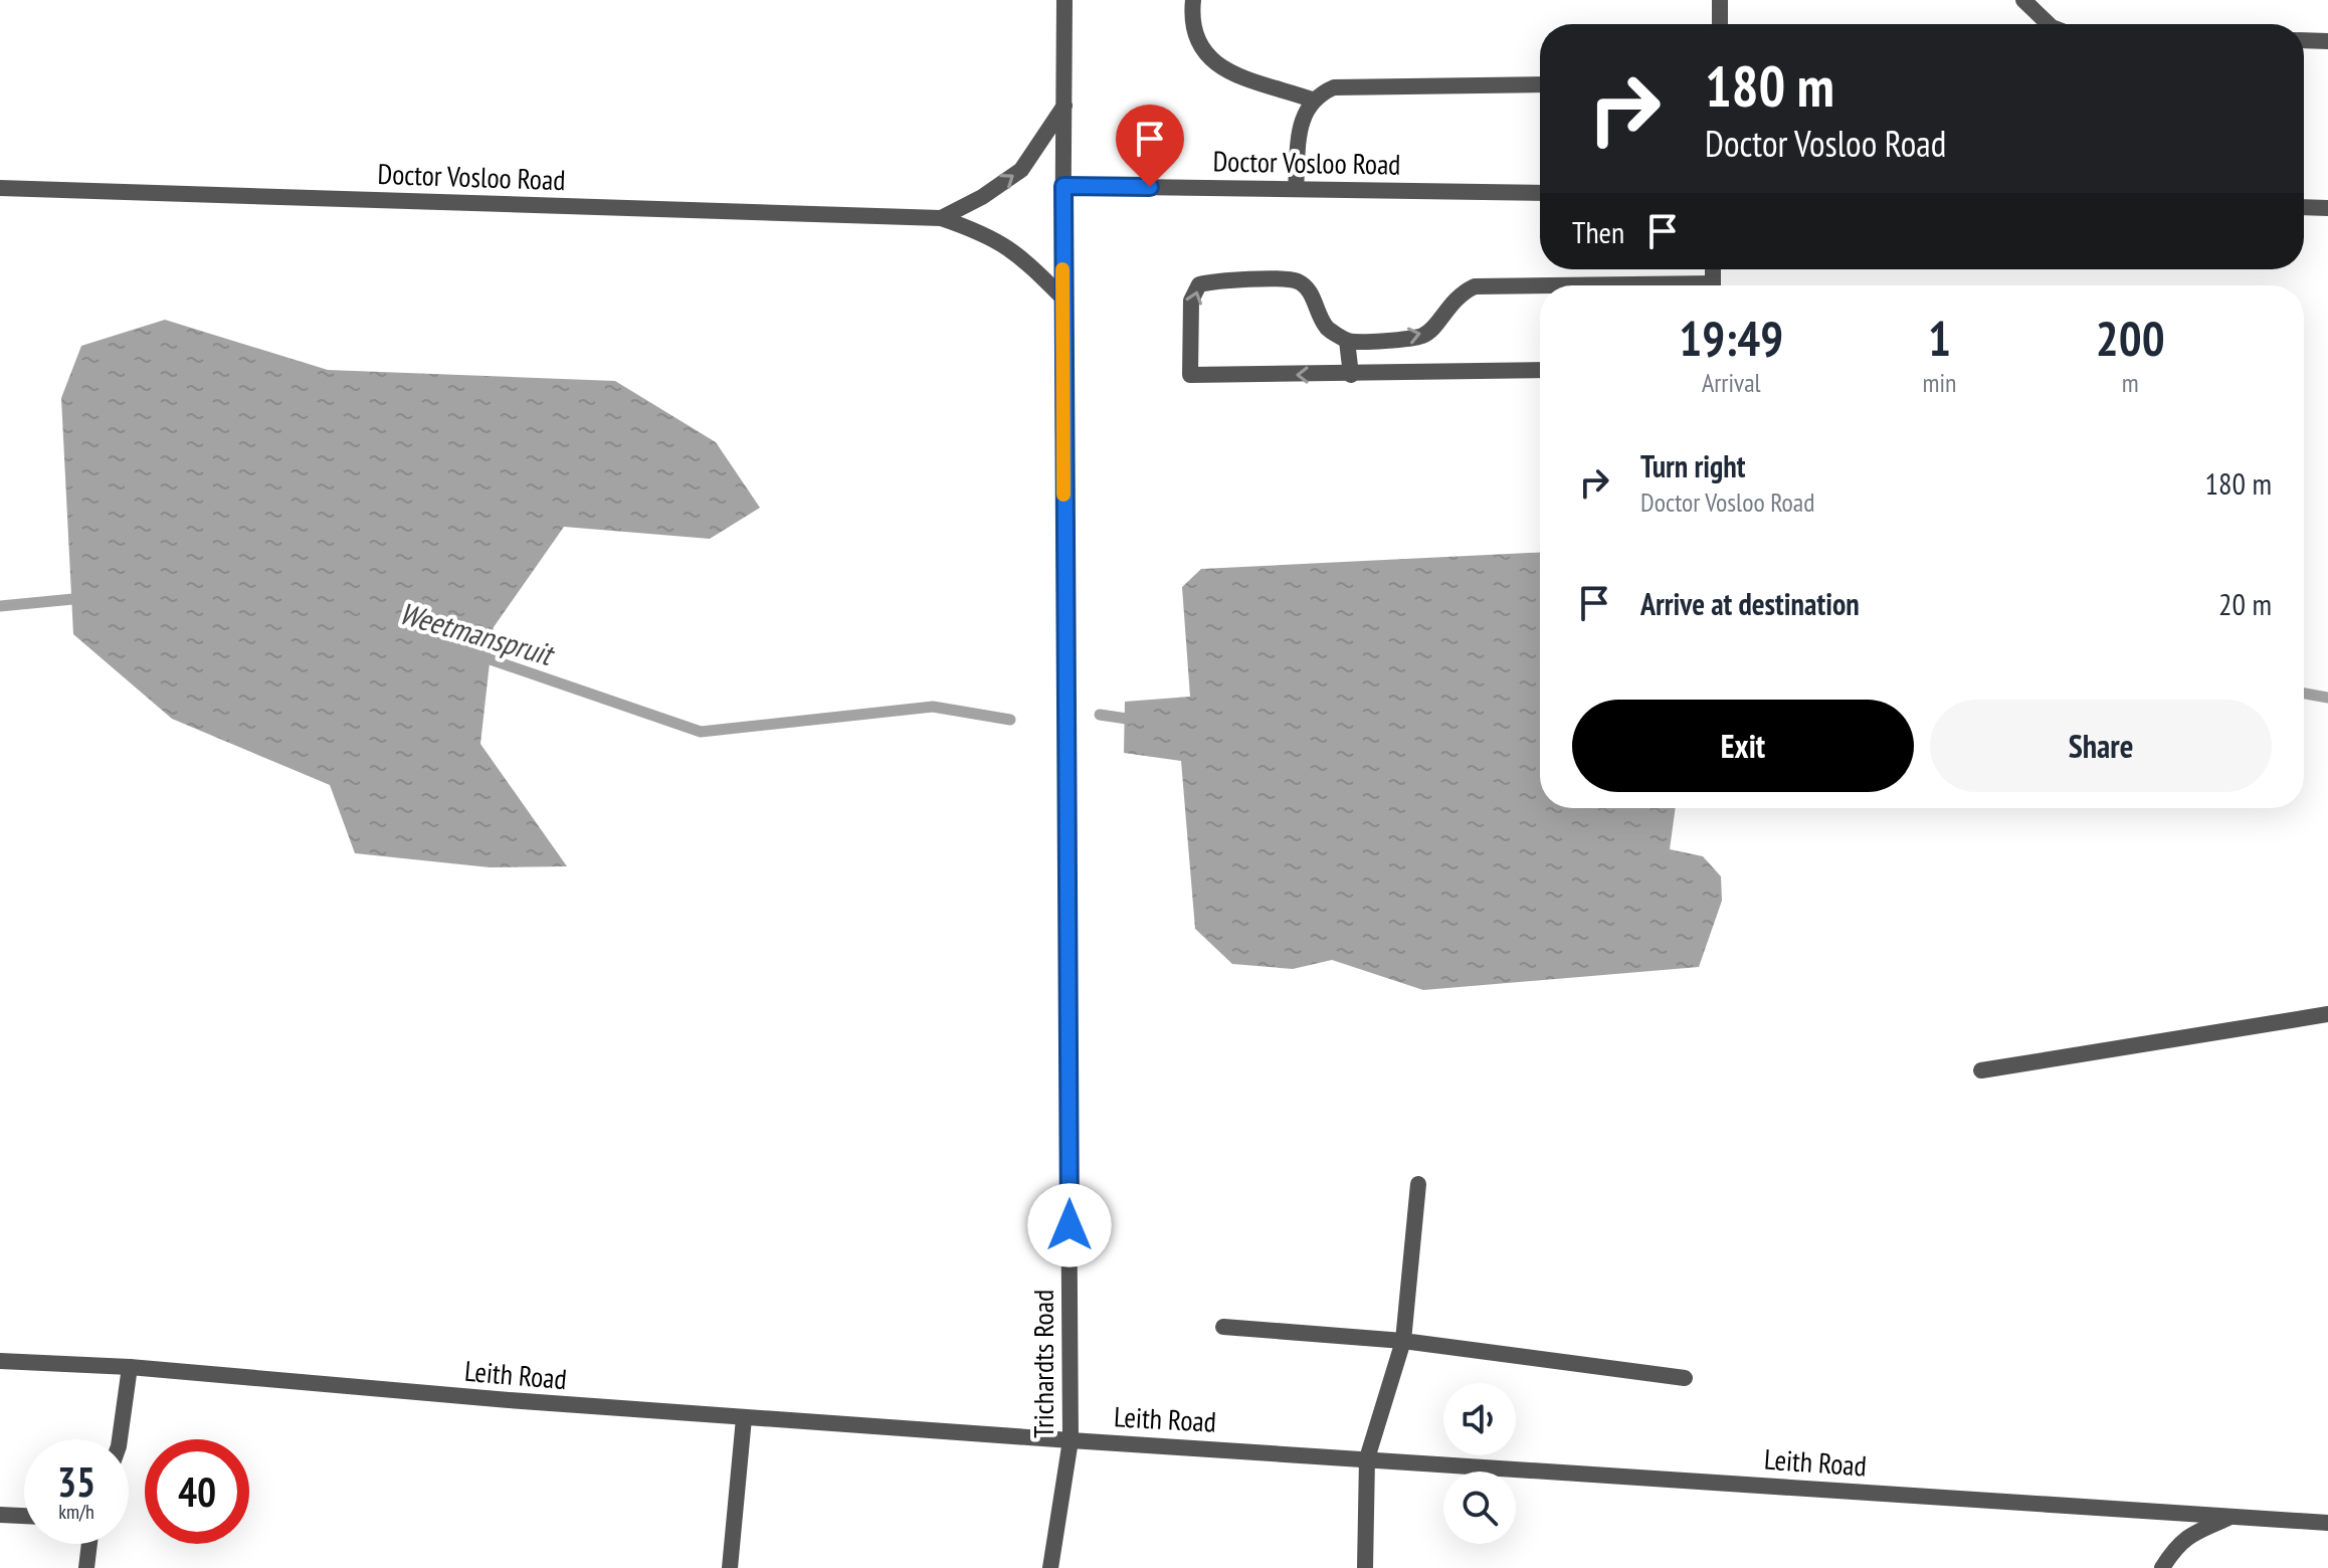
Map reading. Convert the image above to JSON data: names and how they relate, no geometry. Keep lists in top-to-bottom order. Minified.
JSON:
{"streets":{"street":["Doctor Vosloo Road","Trichardts Road","Leith Road"]},"crossings":[["Doctor Vosloo Road","Trichardts Road"],["Trichardts Road","Leith Road"]],"water":["Weetmanspruit"],"page":{"turn":["180 m","Doctor Vosloo Road"],"then":"Then","eta":["19:49","Arrival","1","min","200","m"],"list":[{"name":"Turn right","note":"Doctor Vosloo Road","value":"180 m"},{"name":"Arrive at destination","value":"20 m"}],"buttons":["Exit","Share"],"speed":"35 km/h","limit":"40"}}
